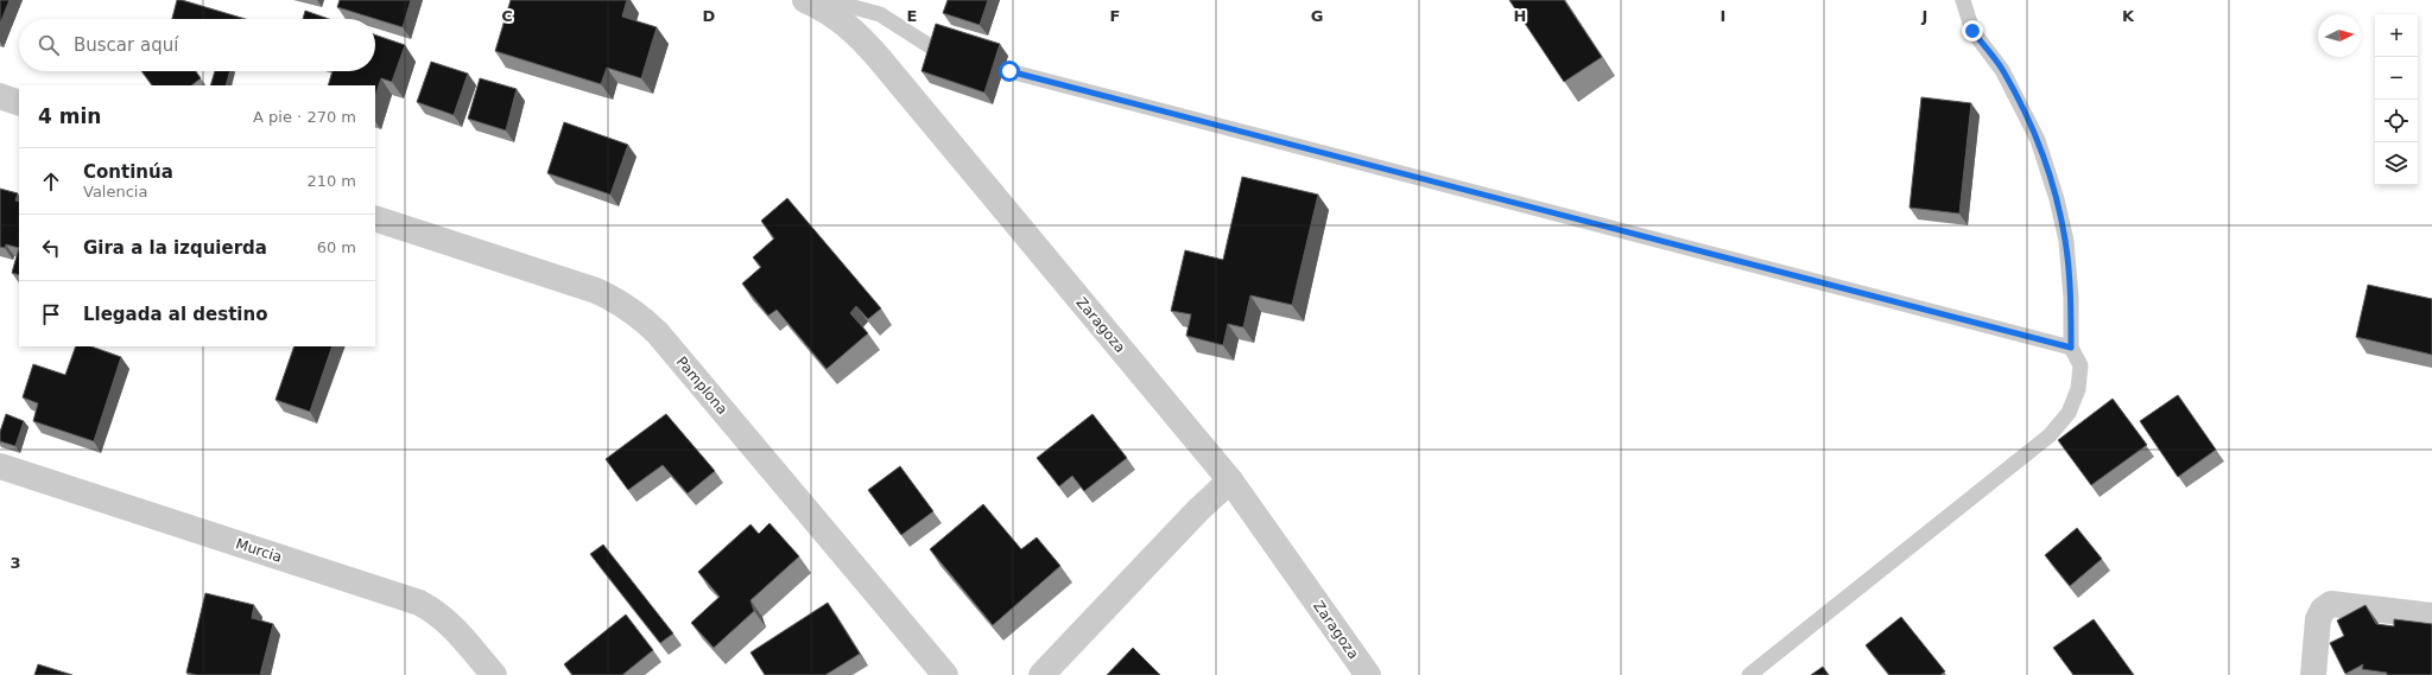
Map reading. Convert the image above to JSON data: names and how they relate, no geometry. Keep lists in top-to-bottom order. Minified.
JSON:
{"streets":{"street":["Zaragoza","Pamplona","Murcia"]},"north":"right","page":{"map_buttons":["+","−"],"search":"Buscar aquí","heading":["4 min","A pie · 270 m"],"list":[["Continúa","Valencia","210 m"],["Gira a la izquierda","60 m"],"Llegada al destino"]},"grid":{"columns":["C","D","E","F","G","H","I","J","K"],"rows":["3"]}}
